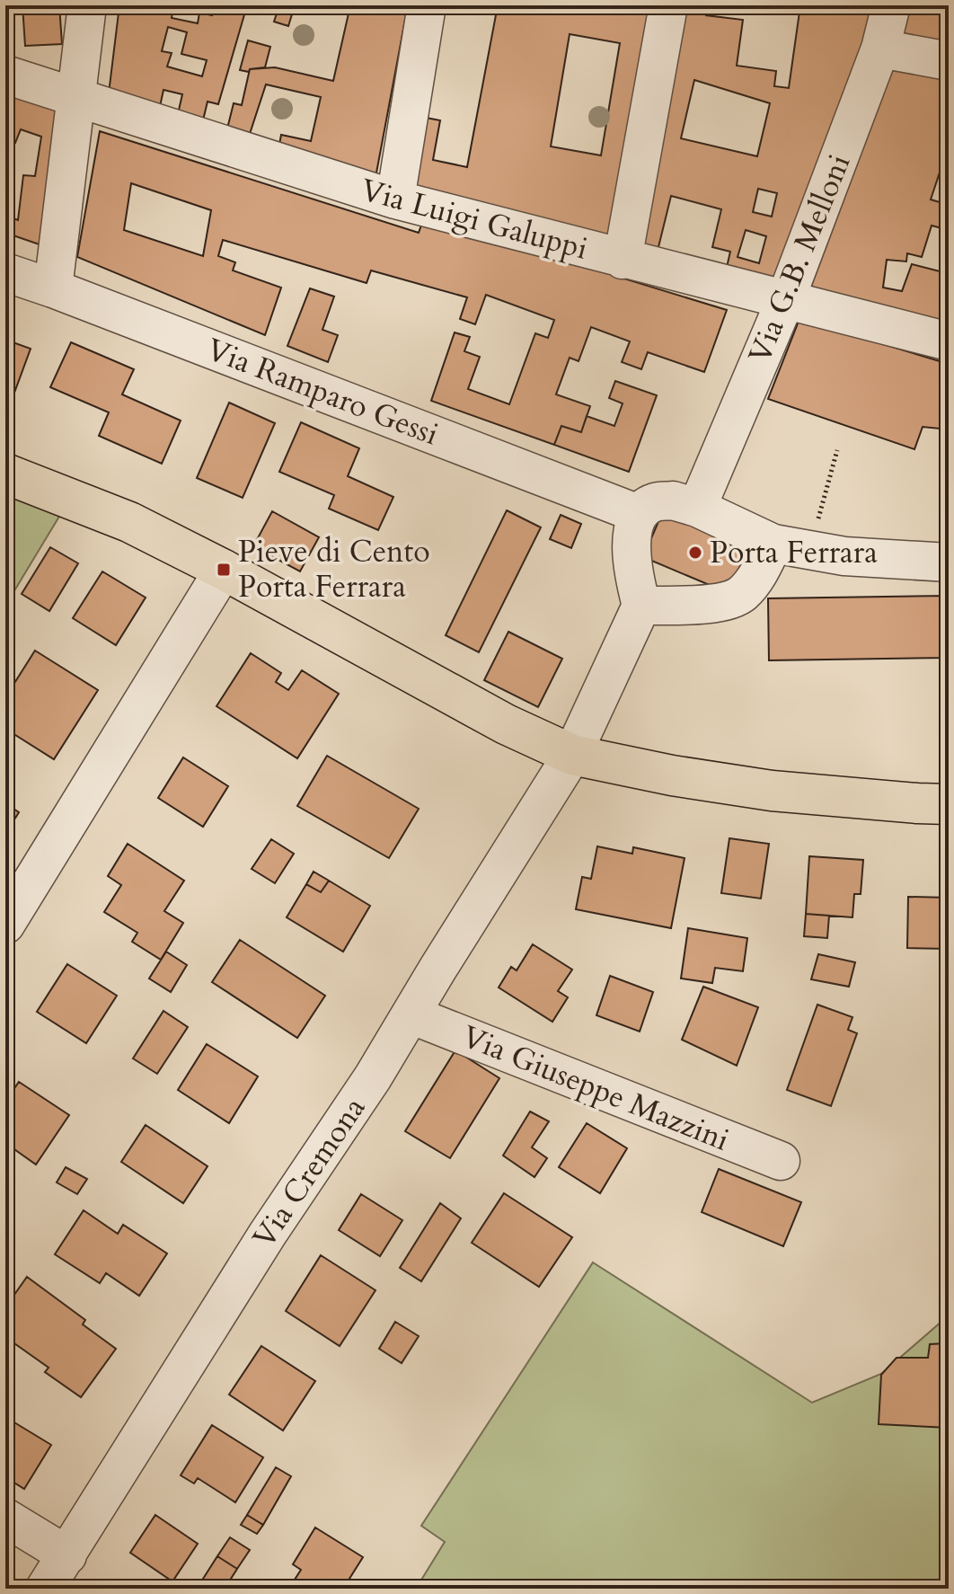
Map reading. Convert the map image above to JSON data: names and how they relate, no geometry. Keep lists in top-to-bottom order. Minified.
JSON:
{"streets":{"street":["Via Luigi Galuppi","Via G.B. Melloni","Via Ramparo Gessi","Via Giuseppe Mazzini","Via Cremona"]},"crossings":[["Via Luigi Galuppi","Via G.B. Melloni"],["Via Giuseppe Mazzini","Via Cremona"]],"places":{"other":["Porta Ferrara"],"transit":["Pieve di Cento Porta Ferrara"]}}
